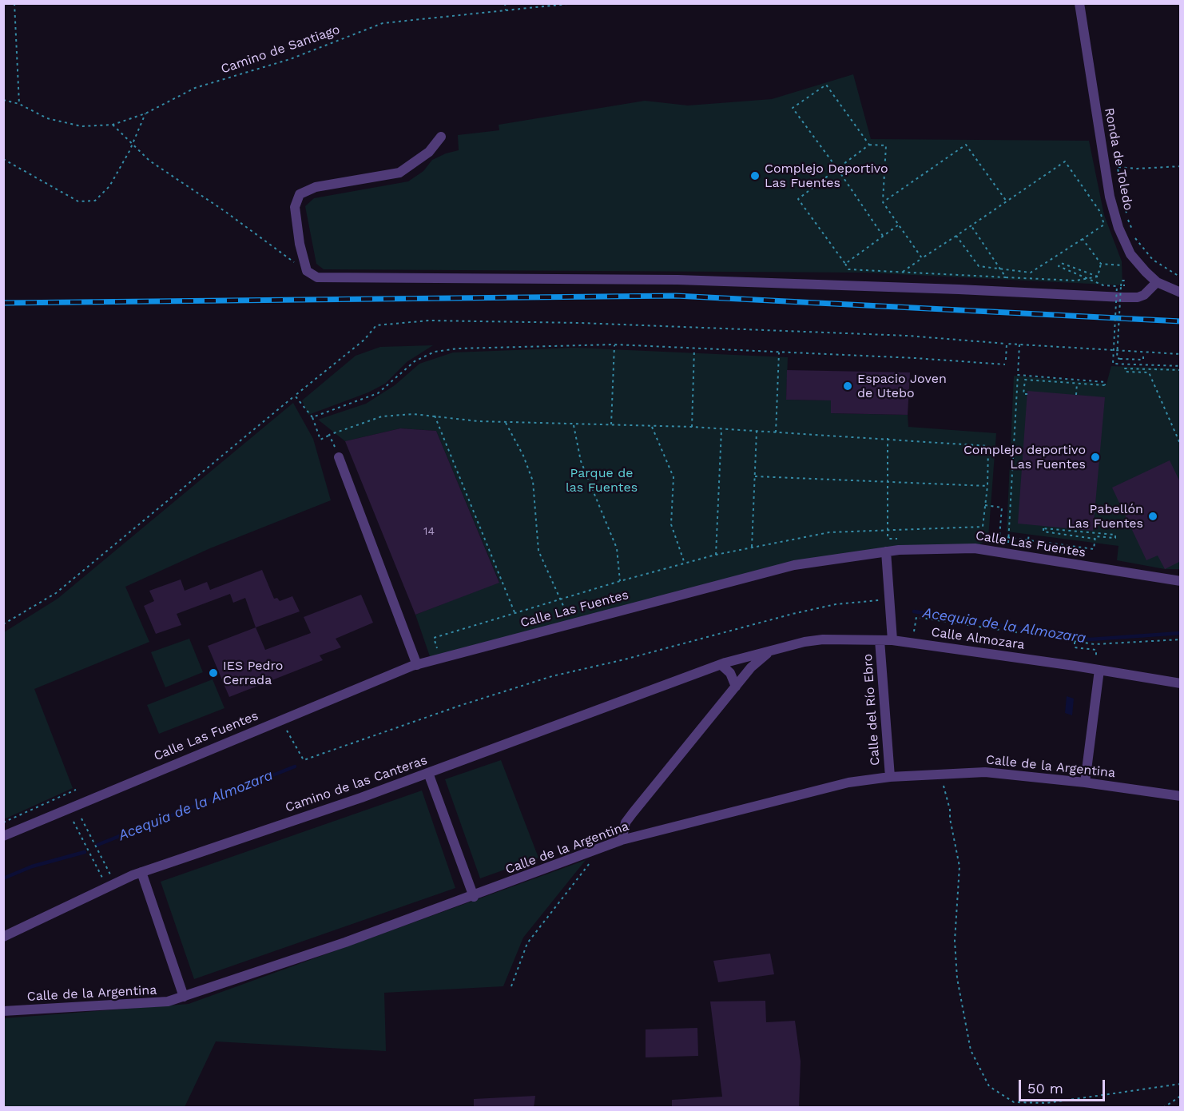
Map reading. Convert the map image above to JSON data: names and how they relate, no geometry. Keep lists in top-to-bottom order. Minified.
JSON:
{"streets":{"street":["Ronda de Toledo","Calle Las Fuentes","Calle Almozara","Calle del Río Ebro","Calle de la Argentina","Camino de las Canteras"],"path":["Camino de Santiago"]},"crossings":[["Calle Almozara","Calle del Río Ebro"],["Calle Almozara","Camino de las Canteras"],["Calle del Río Ebro","Calle de la Argentina"]],"water":["Acequia de la Almozara"],"parks":["Parque de las Fuentes"],"places":["Complejo Deportivo Las Fuentes","Espacio Joven de Utebo","Complejo deportivo Las Fuentes","Pabellón Las Fuentes","IES Pedro Cerrada"],"house_numbers":["14"],"scale_bar":"50 m"}
